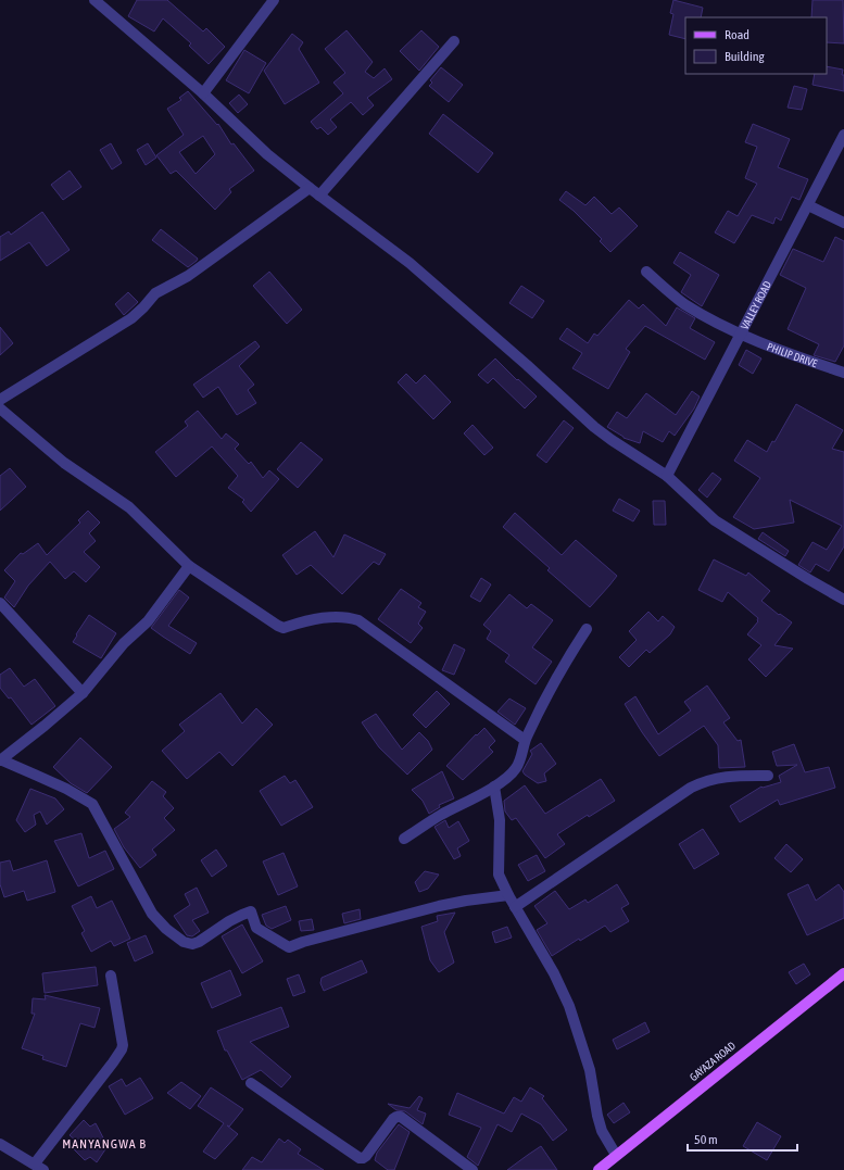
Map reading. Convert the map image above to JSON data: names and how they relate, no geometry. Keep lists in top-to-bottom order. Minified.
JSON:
{"streets":{"main road":["GAYAZA ROAD"],"street":["VALLEY ROAD","PHILIP DRIVE"]},"crossings":[["VALLEY ROAD","PHILIP DRIVE"]],"districts":["MANYANGWA B"],"legend":["Road","Building"],"scale_bar":"50 m"}
